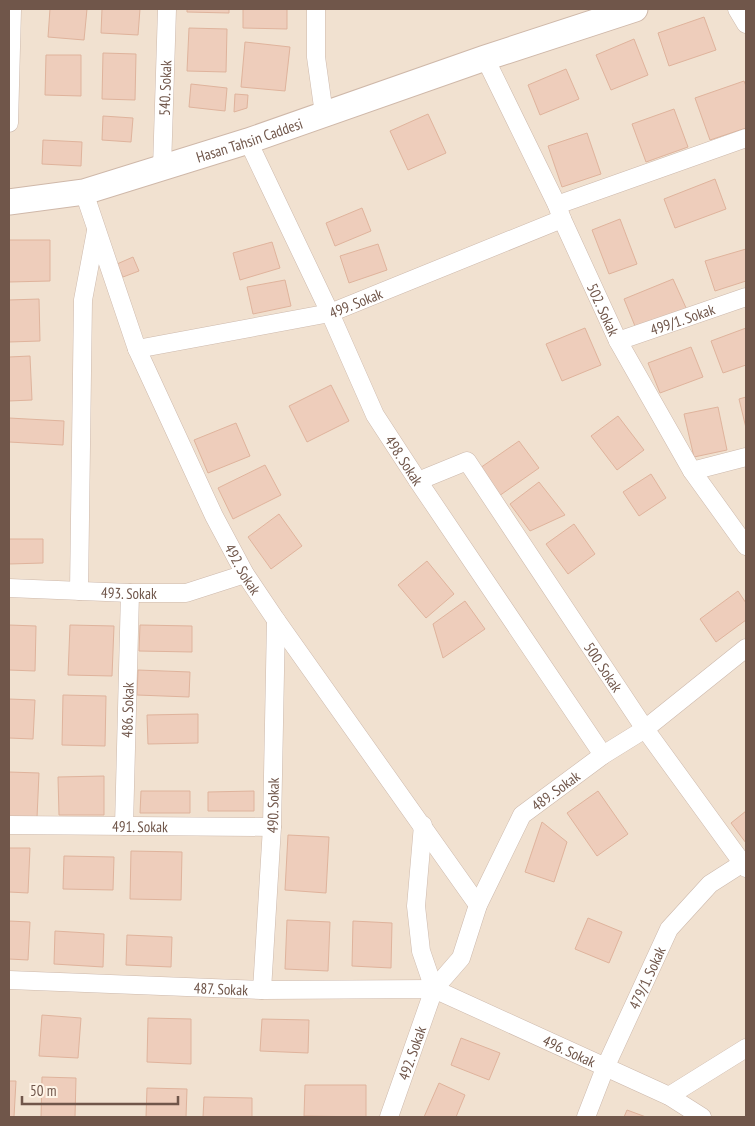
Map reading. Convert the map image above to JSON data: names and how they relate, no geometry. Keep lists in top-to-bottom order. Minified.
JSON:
{"streets":{"street":["540. Sokak","Hasan Tahsin Caddesi","499. Sokak","502. Sokak","499/1. Sokak","498. Sokak","492. Sokak","493. Sokak","500. Sokak","486. Sokak","489. Sokak","490. Sokak","491. Sokak","479/1. Sokak","487. Sokak","496. Sokak"]},"crossings":[["540. Sokak","Hasan Tahsin Caddesi"],["Hasan Tahsin Caddesi","502. Sokak"],["Hasan Tahsin Caddesi","498. Sokak"],["Hasan Tahsin Caddesi","492. Sokak"],["499. Sokak","502. Sokak"],["499. Sokak","498. Sokak"],["499. Sokak","492. Sokak"],["502. Sokak","499/1. Sokak"],["498. Sokak","500. Sokak"],["498. Sokak","489. Sokak"],["492. Sokak","493. Sokak"],["492. Sokak","489. Sokak"],["492. Sokak","490. Sokak"],["492. Sokak","487. Sokak"],["492. Sokak","496. Sokak"],["493. Sokak","486. Sokak"],["500. Sokak","489. Sokak"],["500. Sokak","479/1. Sokak"],["486. Sokak","491. Sokak"],["489. Sokak","487. Sokak"],["489. Sokak","496. Sokak"],["490. Sokak","491. Sokak"],["490. Sokak","487. Sokak"],["479/1. Sokak","496. Sokak"],["487. Sokak","496. Sokak"]],"scale_bar":"50 m"}
